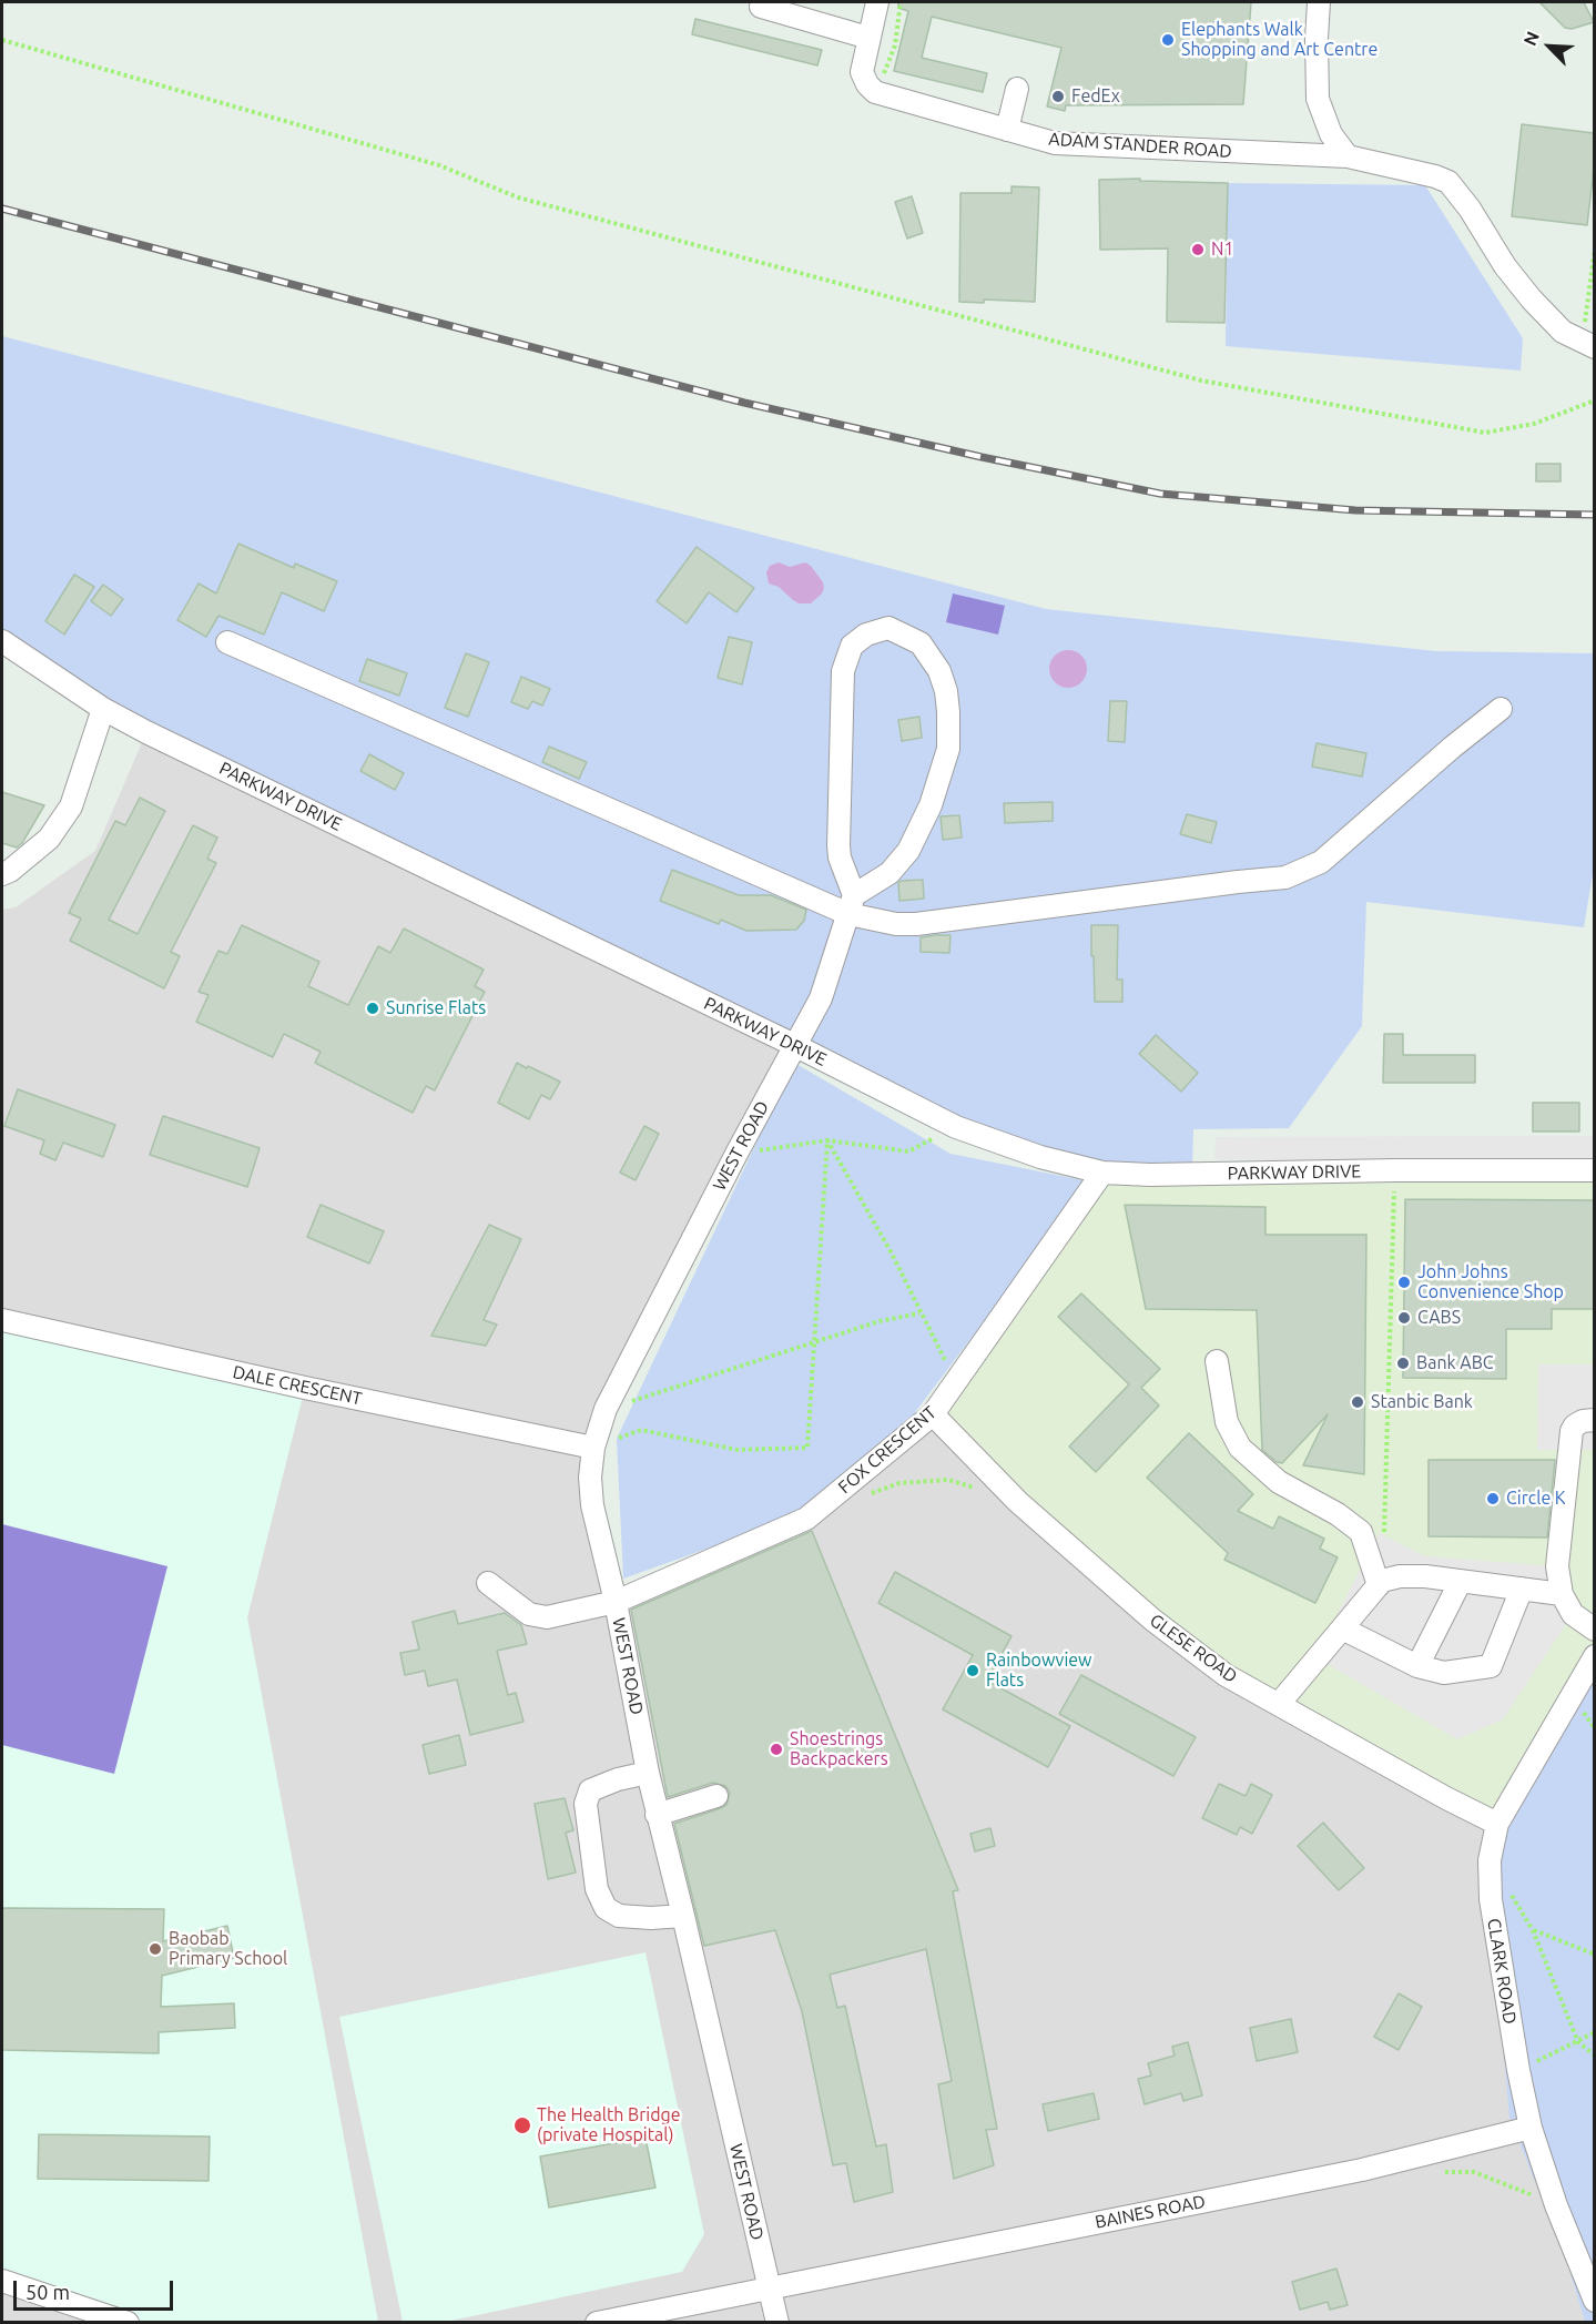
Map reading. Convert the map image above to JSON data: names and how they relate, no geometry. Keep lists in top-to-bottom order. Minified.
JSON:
{"streets":{"street":["ADAM STANDER ROAD","PARKWAY DRIVE","WEST ROAD","DALE CRESCENT","FOX CRESCENT","GLESE ROAD","CLARK ROAD","BAINES ROAD"]},"crossings":[["PARKWAY DRIVE","WEST ROAD"],["PARKWAY DRIVE","FOX CRESCENT"],["WEST ROAD","DALE CRESCENT"],["WEST ROAD","FOX CRESCENT"],["WEST ROAD","BAINES ROAD"],["FOX CRESCENT","GLESE ROAD"],["GLESE ROAD","CLARK ROAD"],["CLARK ROAD","BAINES ROAD"]],"places":["Elephants Walk Shopping and Art Centre","FedEx","N1","Sunrise Flats","John Johns Convenience Shop","CABS","Bank ABC","Stanbic Bank","Circle K","Rainbowview Flats","Shoestrings Backpackers","Baobab Primary School","The Health Bridge (private Hospital)"],"scale_bar":"50 m","north":"top left"}
